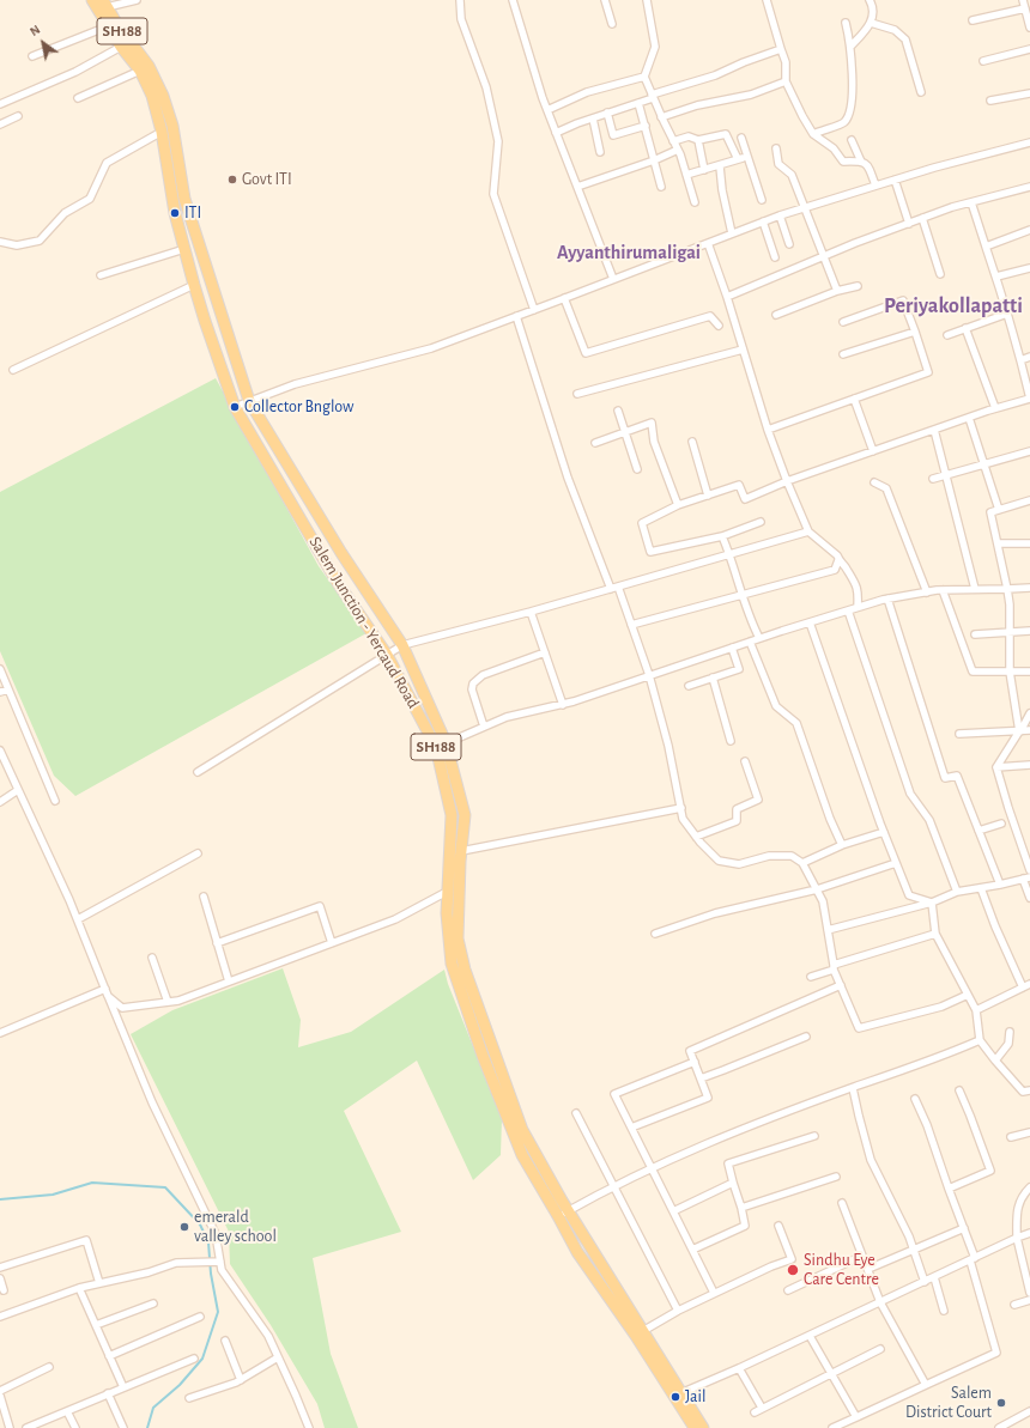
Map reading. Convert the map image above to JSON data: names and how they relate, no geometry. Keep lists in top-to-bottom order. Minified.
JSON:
{"streets":{"main road":["SH188","Salem Junction - Yercaud Road"]},"crossings":[["SH188","Salem Junction - Yercaud Road"]],"districts":["Ayyanthirumaligai","Periyakollapatti"],"places":["Govt ITI","ITI","Collector Bnglow","emerald valley school","Sindhu Eye Care Centre","Jail","Salem District Court"],"north":"top left"}
